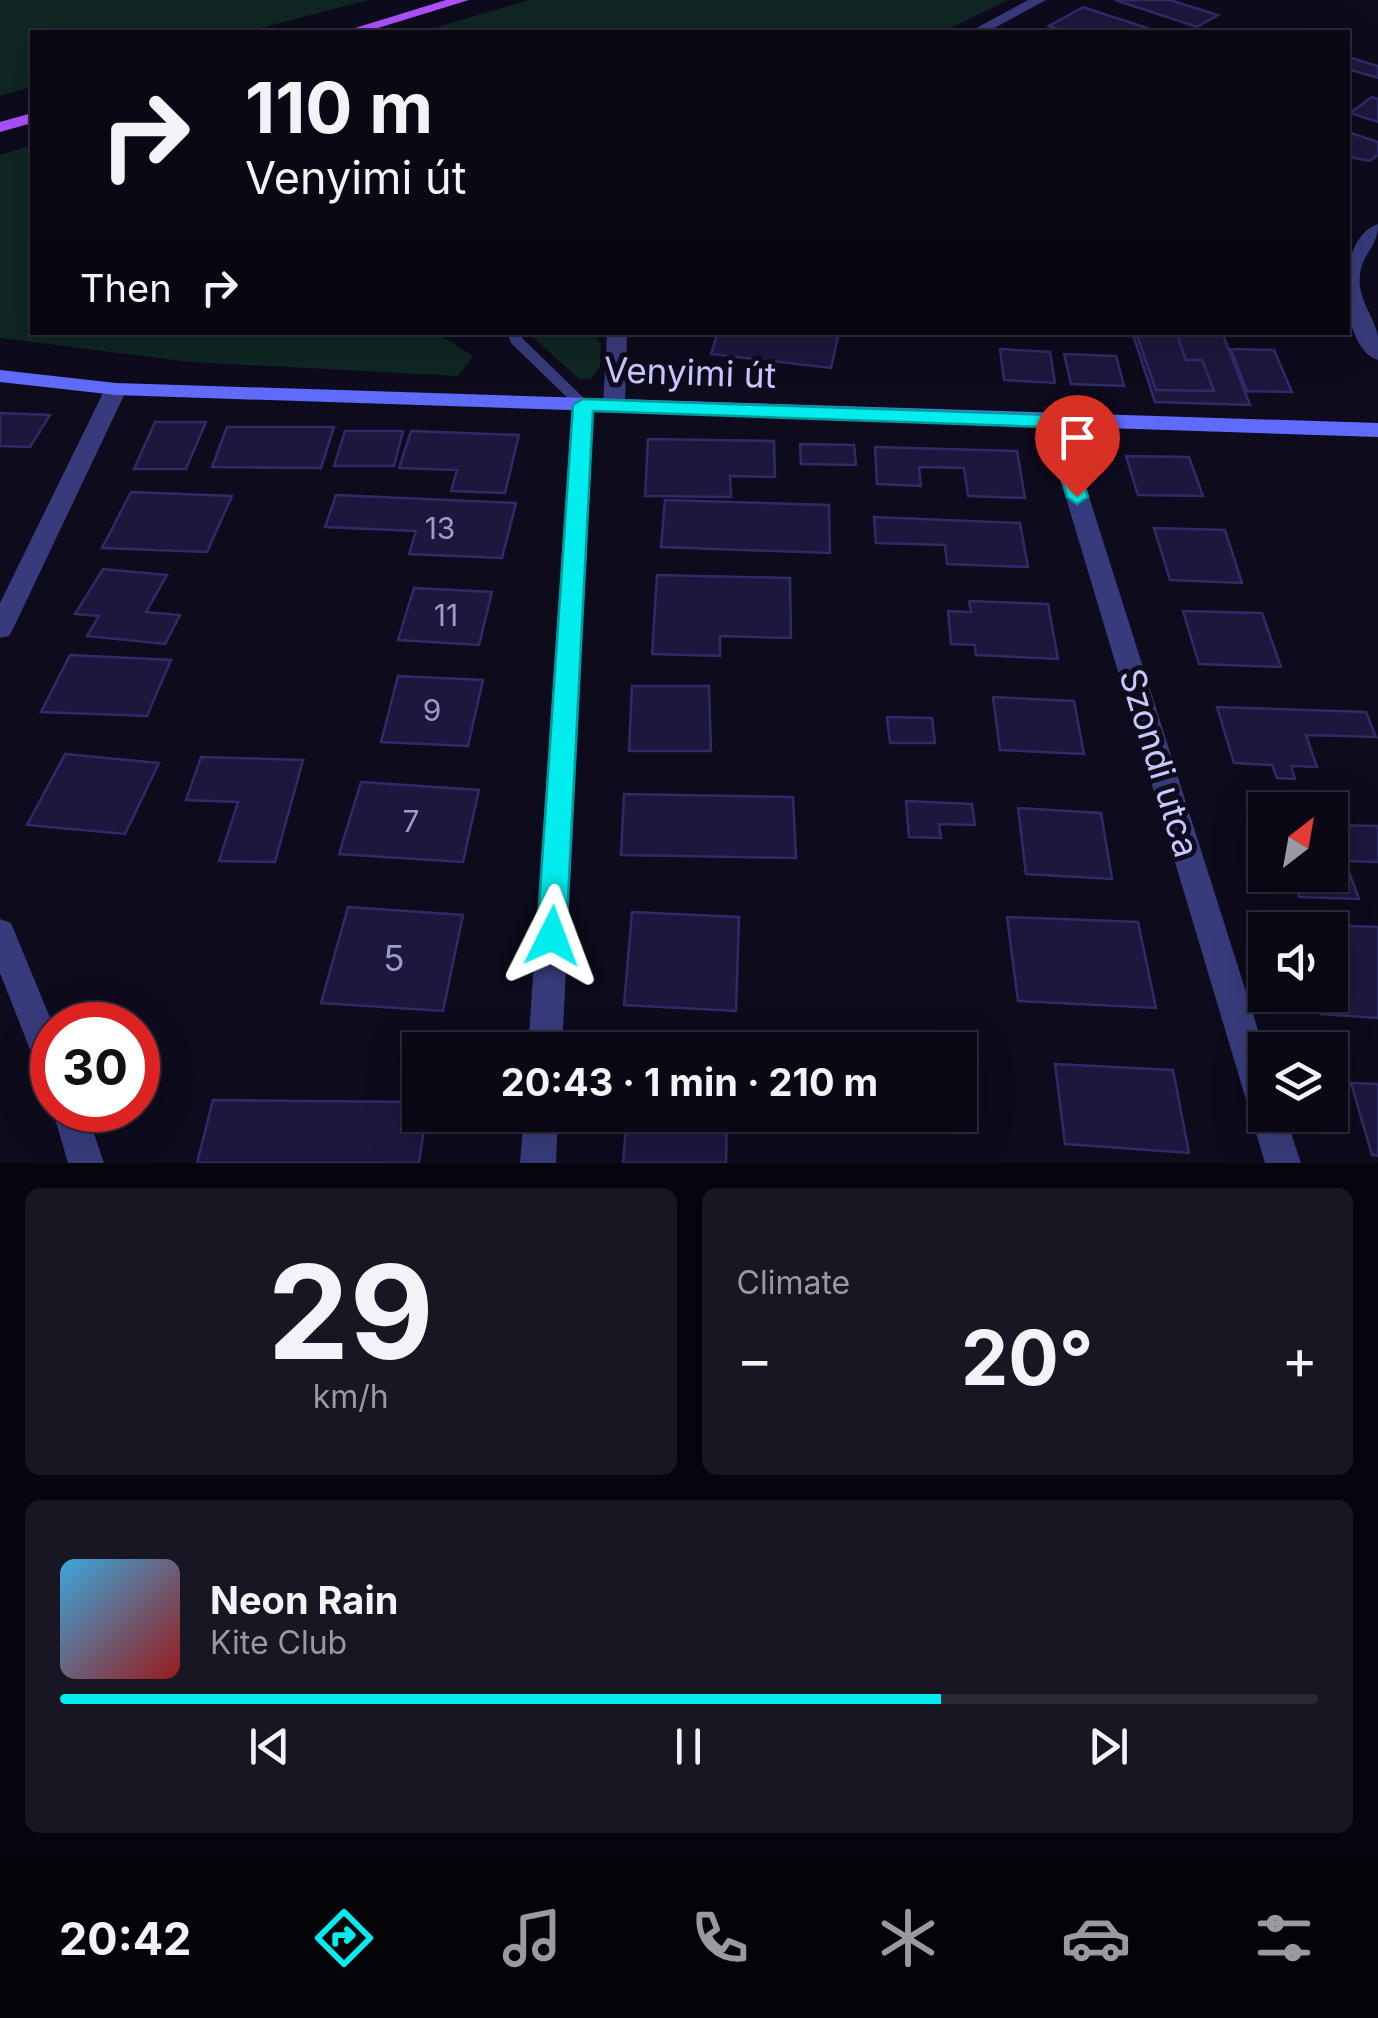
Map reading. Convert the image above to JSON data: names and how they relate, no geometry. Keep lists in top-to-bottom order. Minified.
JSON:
{"streets":{"street":["Venyimi út","Szondi utca"]},"crossings":[["Venyimi út","Szondi utca"]],"house_numbers":["13","11","9","7","5"],"north":"top right","page":{"turn":["110 m","Venyimi út"],"then":"Then","limit":"30","trip":"20:43 · 1 min · 210 m","tile":[["29","km/h"],"Climate"],"heat":["−","20°","+"],"song":["Neon Rain","Kite Club"],"tabs":"20:42"}}
